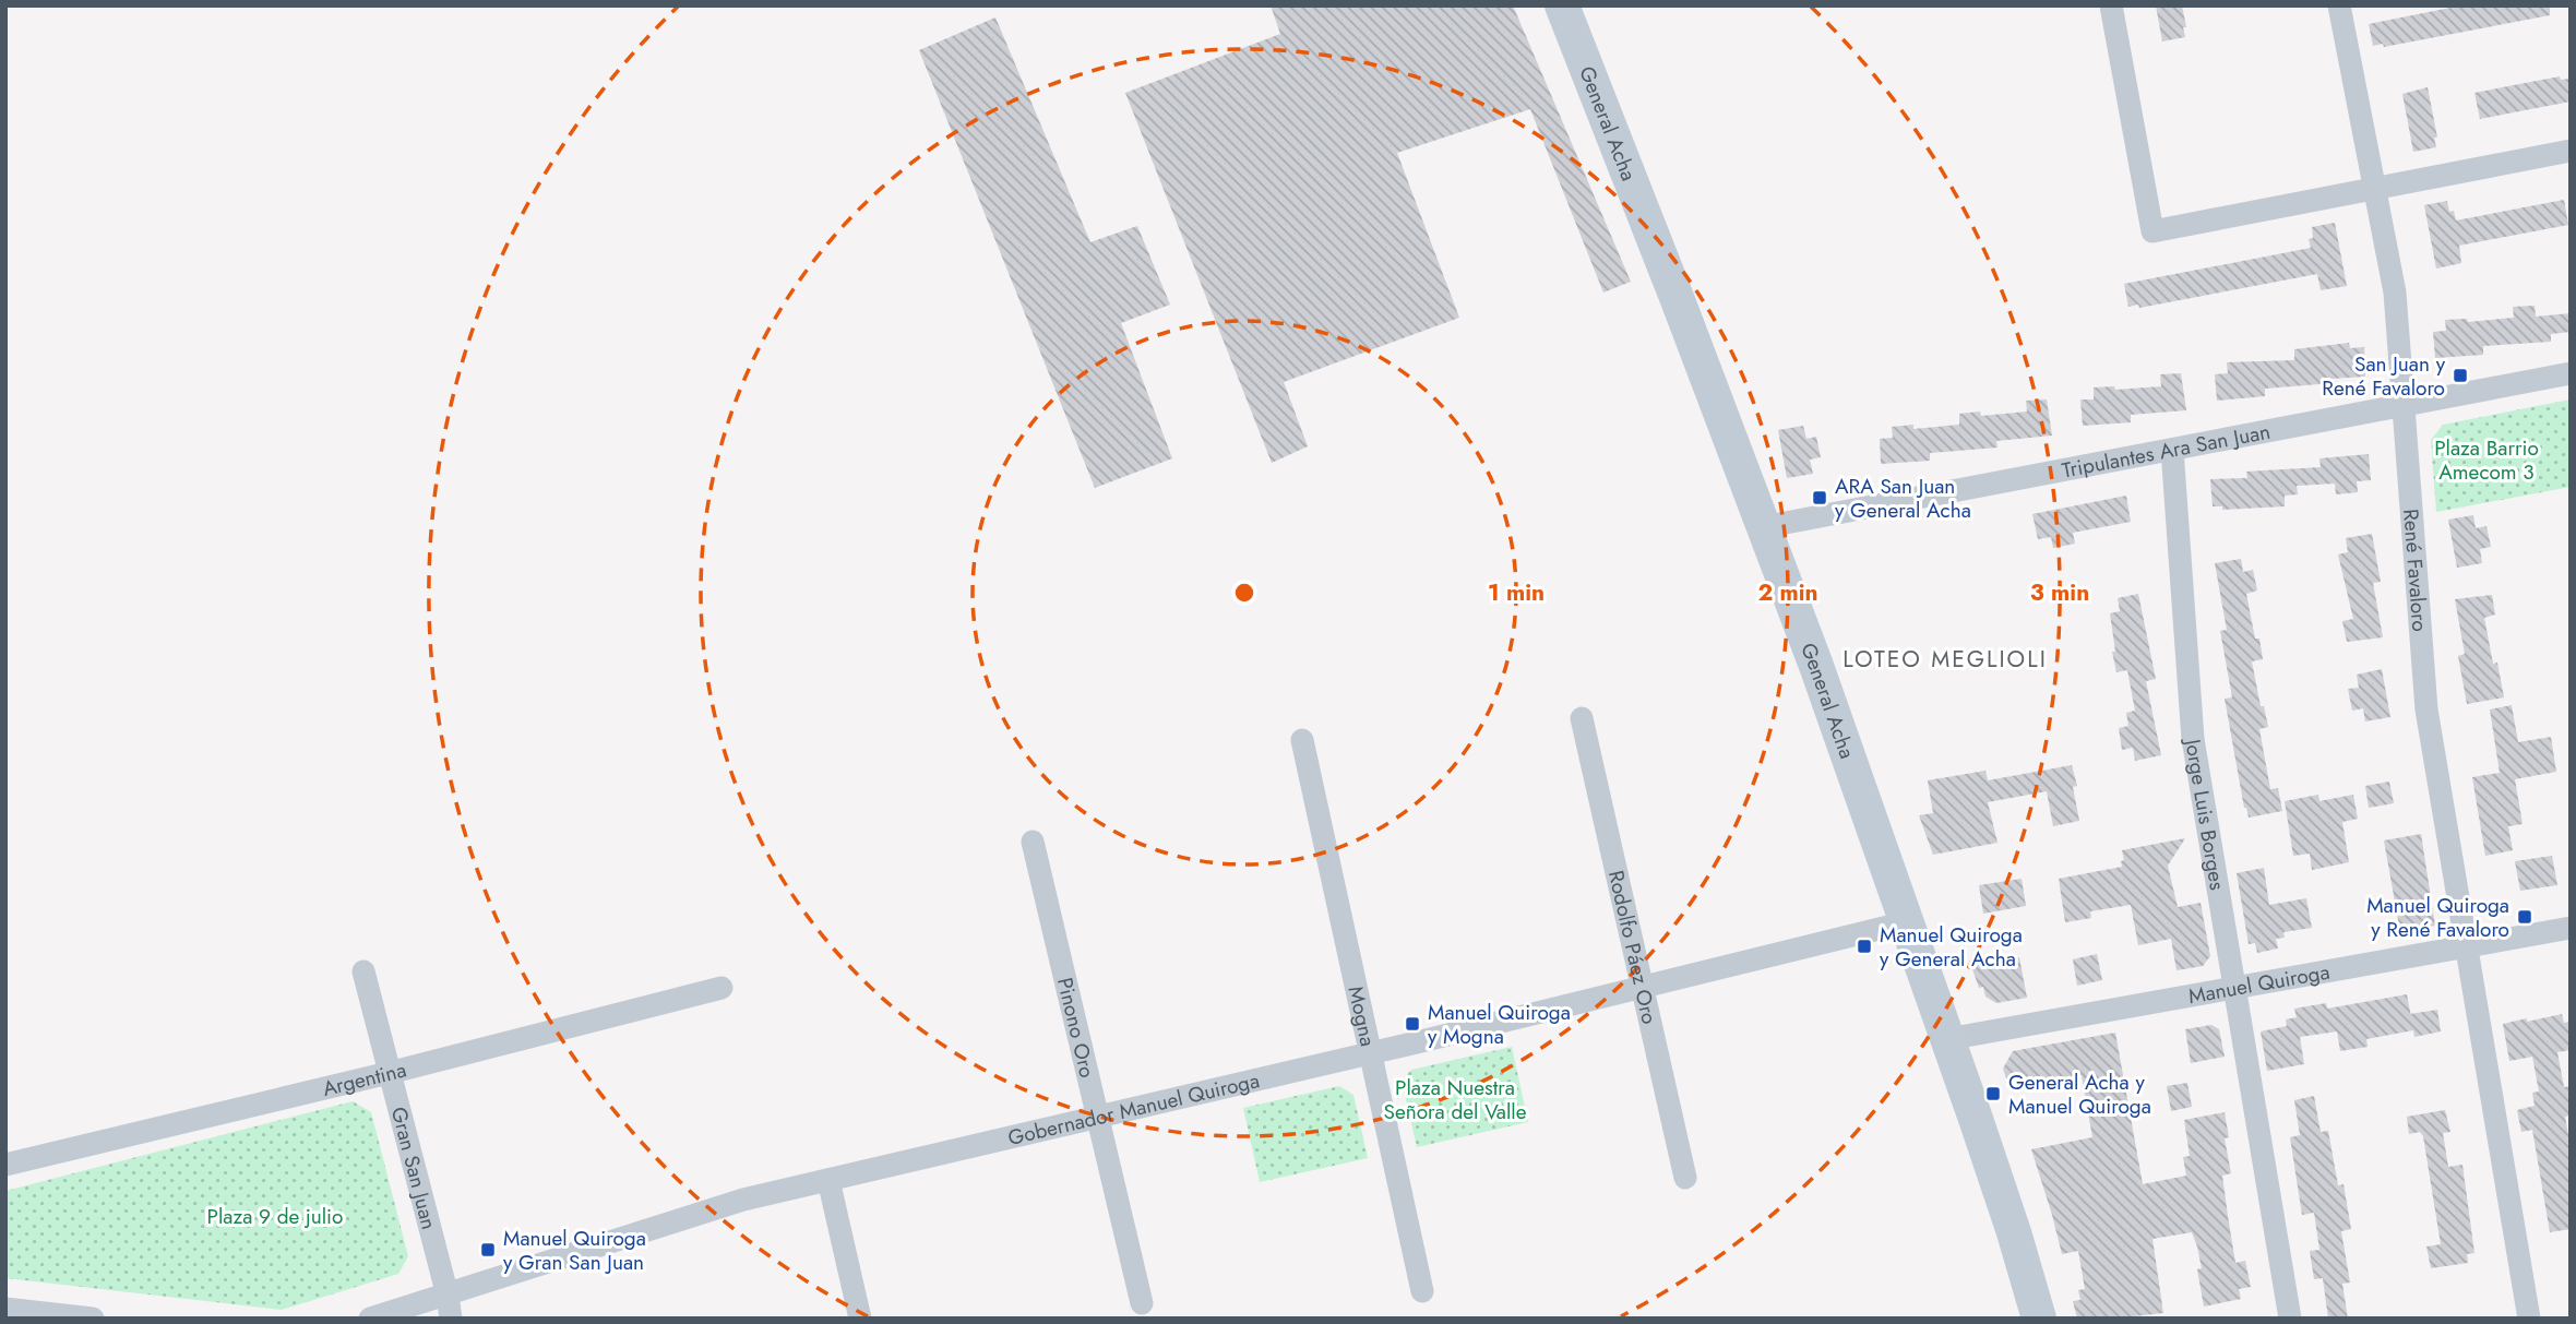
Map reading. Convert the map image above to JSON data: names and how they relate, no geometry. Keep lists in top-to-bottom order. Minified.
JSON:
{"streets":{"main road":["General Acha"],"street":["Tripulantes Ara San Juan","René Favaloro","Jorge Luis Borges","Rodolfo Páez Oro","Manuel Quiroga","Mogna","Pinono Oro","Argentina","Gobernador Manuel Quiroga","Gran San Juan"]},"crossings":[["General Acha","Tripulantes Ara San Juan"],["General Acha","Manuel Quiroga"],["General Acha","Gobernador Manuel Quiroga"],["Tripulantes Ara San Juan","René Favaloro"],["Tripulantes Ara San Juan","Jorge Luis Borges"],["René Favaloro","Manuel Quiroga"],["Jorge Luis Borges","Manuel Quiroga"],["Rodolfo Páez Oro","Gobernador Manuel Quiroga"],["Mogna","Gobernador Manuel Quiroga"],["Pinono Oro","Gobernador Manuel Quiroga"],["Argentina","Gran San Juan"],["Gobernador Manuel Quiroga","Gran San Juan"]],"districts":["LOTEO MEGLIOLI"],"parks":["Plaza Barrio Amecom 3","Plaza Nuestra Señora del Valle","Plaza 9 de julio"],"places":{"transit":["San Juan y René Favaloro","ARA San Juan y General Acha","Manuel Quiroga y René Favaloro","Manuel Quiroga y General Acha","Manuel Quiroga y Mogna","General Acha y Manuel Quiroga","Manuel Quiroga y Gran San Juan"]},"rings":["1 min","2 min","3 min"]}
